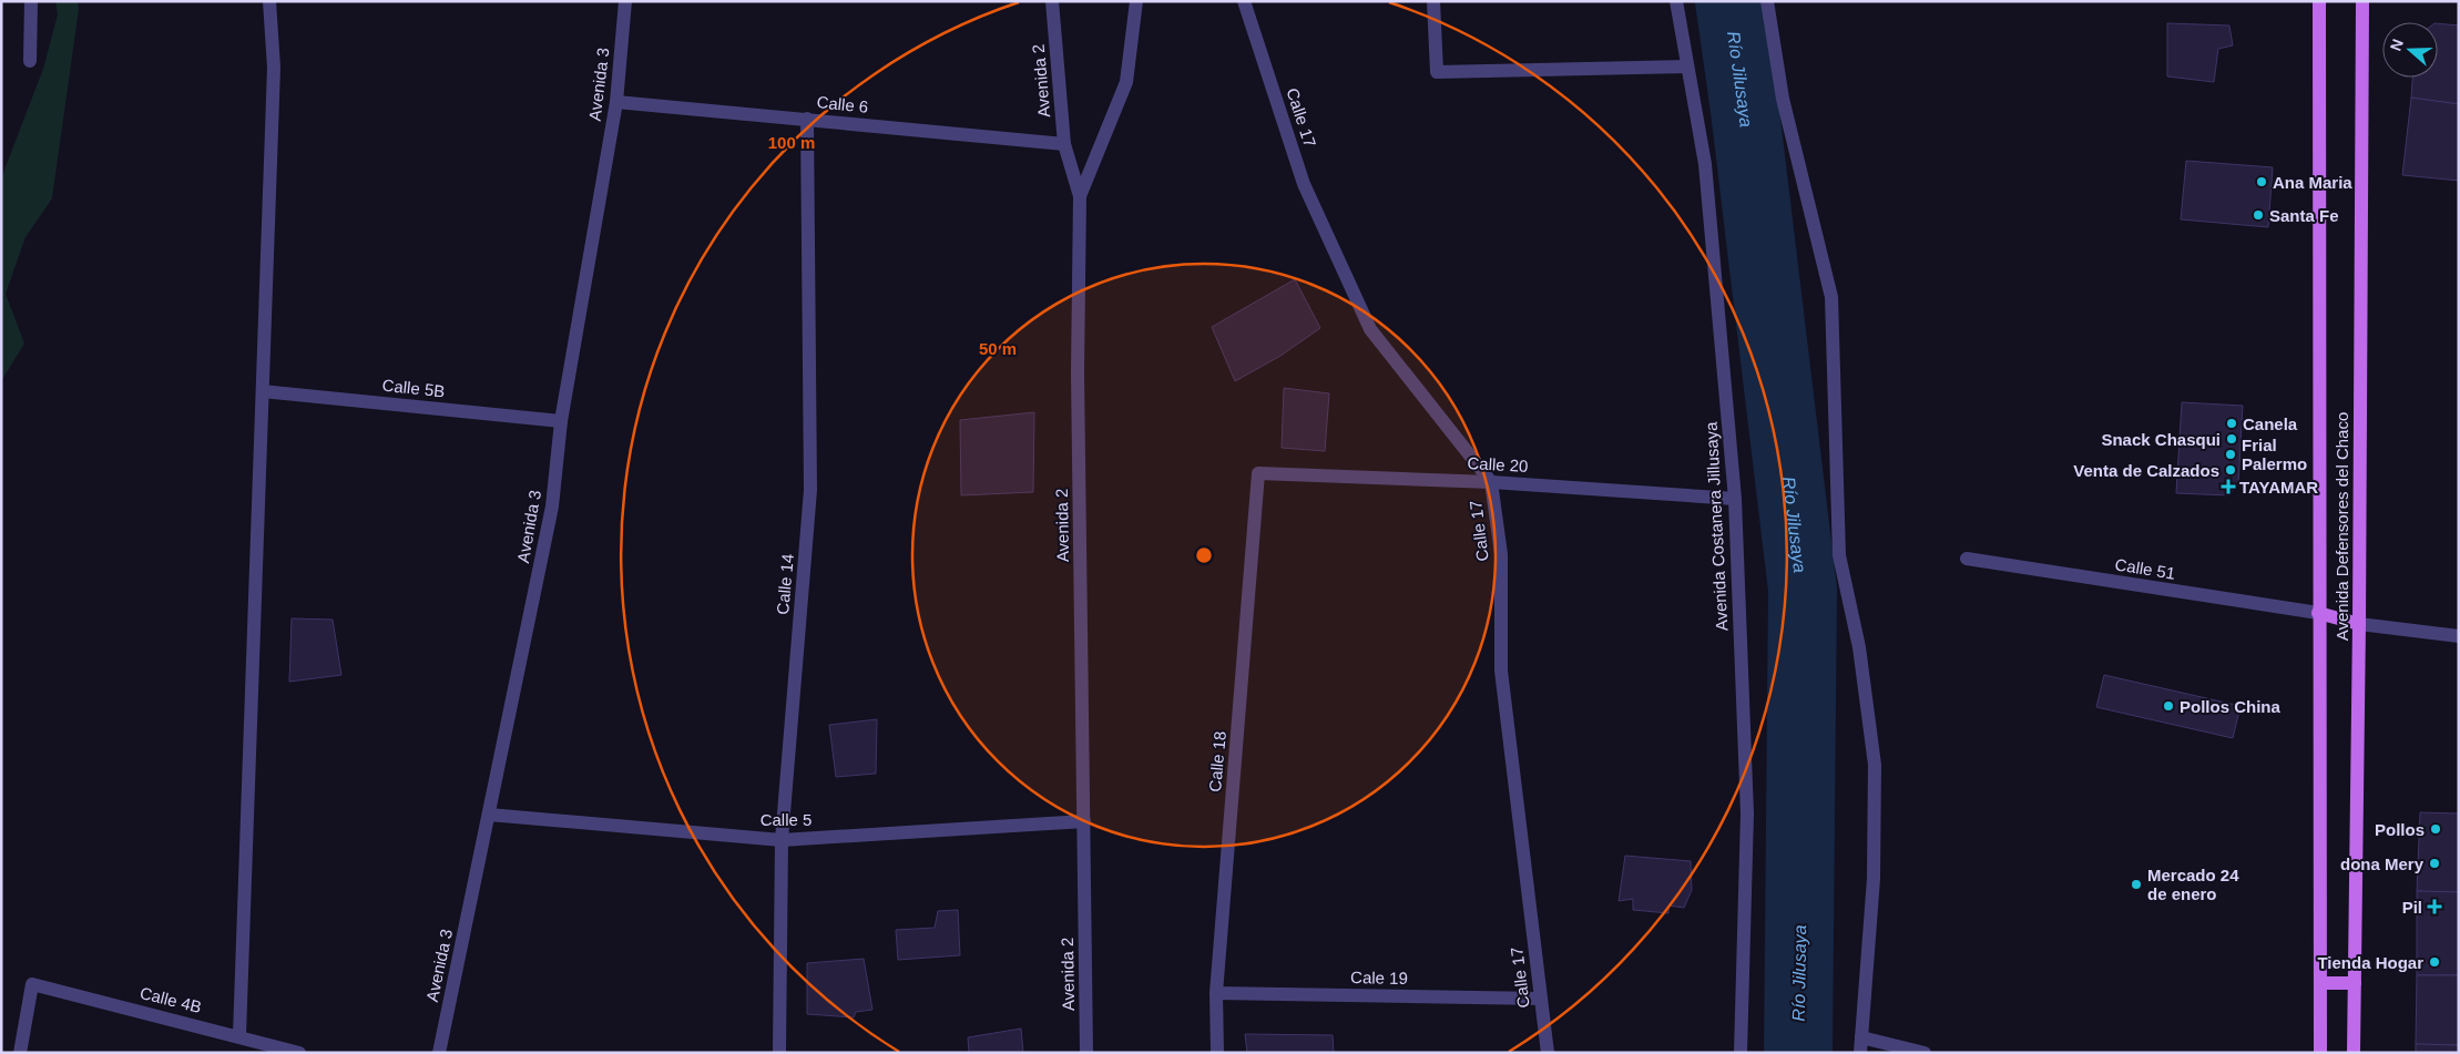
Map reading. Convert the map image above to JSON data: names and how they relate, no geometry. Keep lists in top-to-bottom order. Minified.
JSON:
{"streets":{"main road":["Avenida Defensores del Chaco"],"street":["Avenida 2","Avenida 3","Calle 6","Calle 17","Calle 5B","Calle 20","Avenida Costanera Jillusaya","Calle 51","Calle 14","Calle 18","Calle 5","Cale 19","Calle 4B"]},"crossings":[["Avenida 2","Calle 6"],["Avenida 2","Calle 5"],["Avenida 3","Calle 6"],["Avenida 3","Calle 5B"],["Avenida 3","Calle 5"],["Calle 6","Calle 14"],["Calle 17","Calle 20"],["Calle 17","Cale 19"],["Calle 20","Avenida Costanera Jillusaya"],["Calle 20","Calle 18"],["Avenida Defensores del Chaco","Calle 51"],["Calle 14","Calle 5"],["Calle 18","Cale 19"]],"water":["Río Jilusaya"],"places":{"other":["Ana Maria","Santa Fe","Canela","Snack Chasqui","Frial Palermo","Venta de Calzados","Pollos China","Pollos","dona Mery","Mercado 24 de enero","Tienda Hogar"],"health":["TAYAMAR","Pil"]},"north":"left","rings":["100 m","50 m"]}
